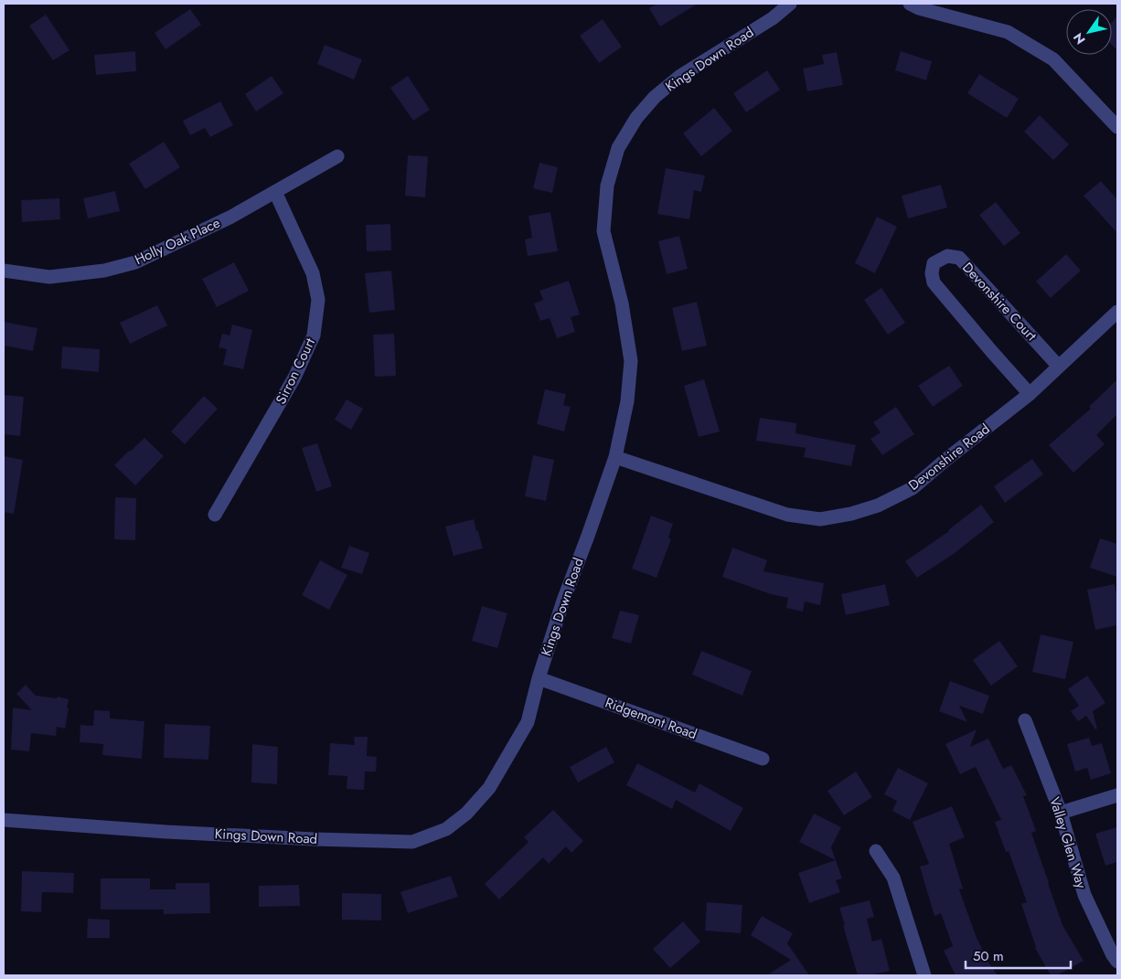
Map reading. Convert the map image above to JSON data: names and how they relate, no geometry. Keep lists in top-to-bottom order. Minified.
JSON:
{"streets":{"street":["Kings Down Road","Holly Oak Place","Devonshire Court","Sirron Court","Devonshire Road","Ridgemont Road","Valley Glen Way"]},"crossings":[["Kings Down Road","Devonshire Road"],["Kings Down Road","Ridgemont Road"],["Holly Oak Place","Sirron Court"],["Devonshire Court","Devonshire Road"]],"scale_bar":"50 m","north":"bottom left"}
